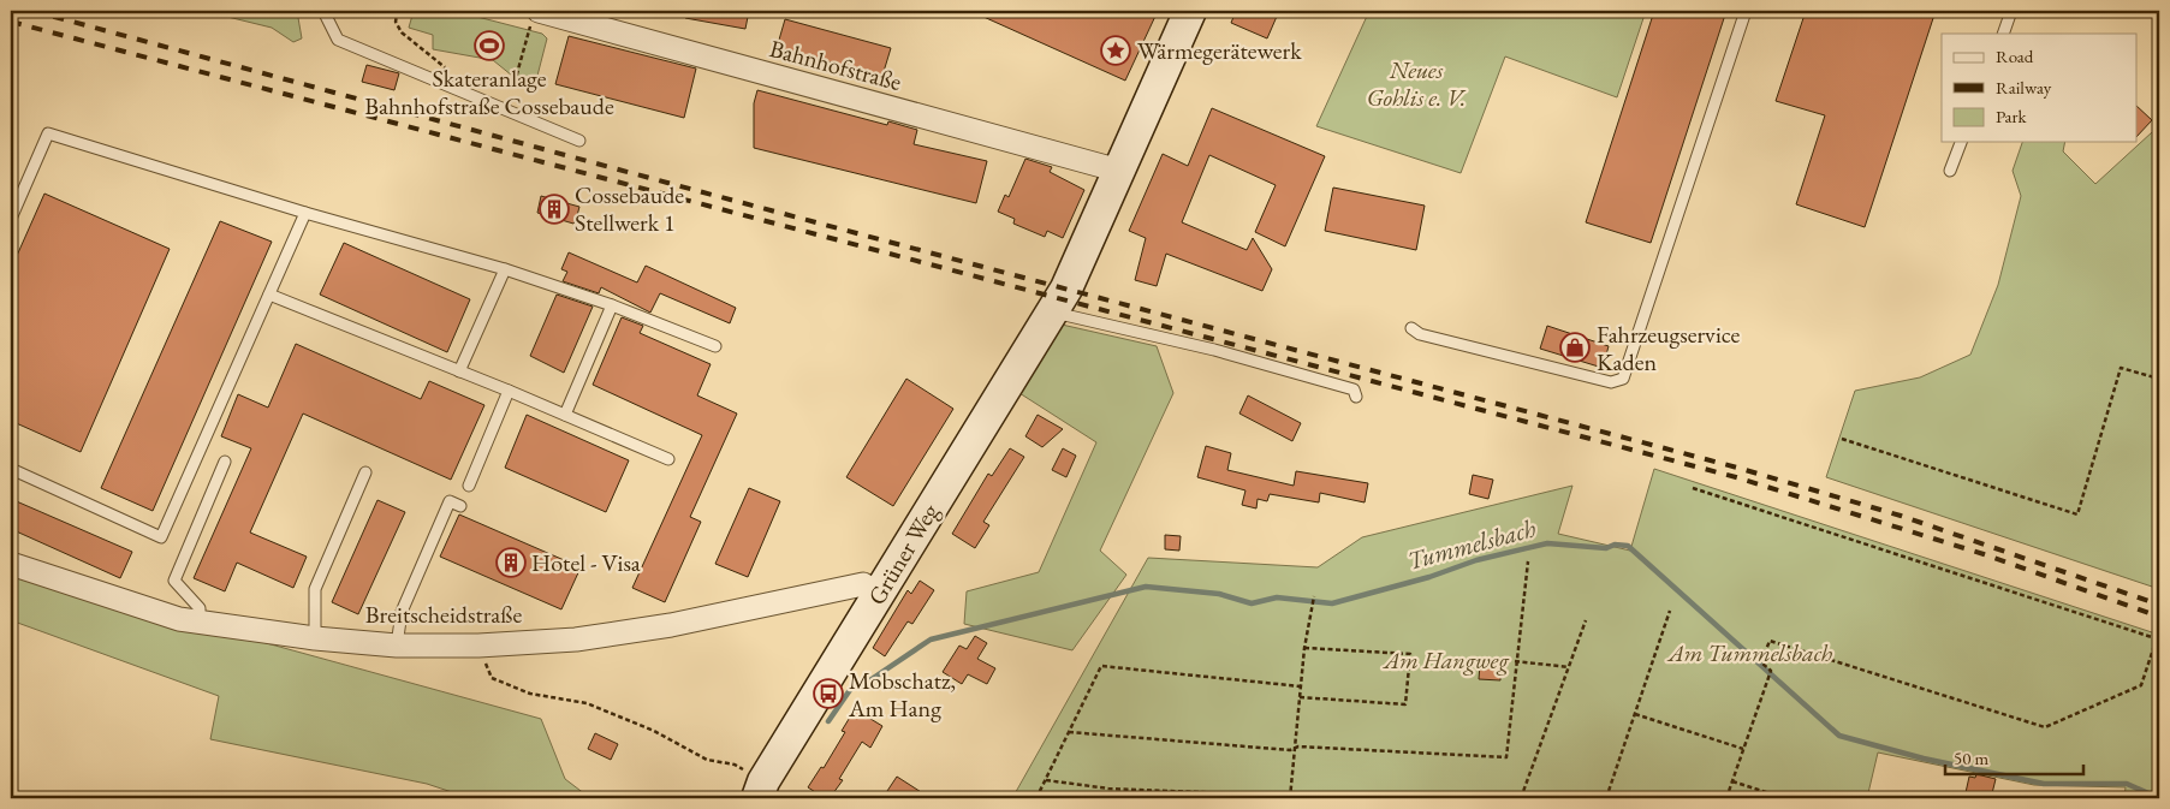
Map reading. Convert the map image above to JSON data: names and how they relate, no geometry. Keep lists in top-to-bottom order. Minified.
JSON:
{"streets":{"street":["Bahnhofstraße","Grüner Weg","Breitscheidstraße"]},"crossings":[["Bahnhofstraße","Grüner Weg"],["Grüner Weg","Breitscheidstraße"]],"water":["Tummelsbach"],"parks":["Neues Gohlis e. V.","Am Tummelsbach","Am Hangweg"],"places":{"sports":["Skateranlage Bahnhofstraße Cossebaude"],"place":["Wärmegerätewerk"],"building":["Cossebaude Stellwerk 1","Hotel - Visa"],"shop":["Fahrzeugservice Kaden"],"bus stop":["Mobschatz, Am Hang"]},"legend":["Road","Railway","Park"],"scale_bar":"50 m"}
